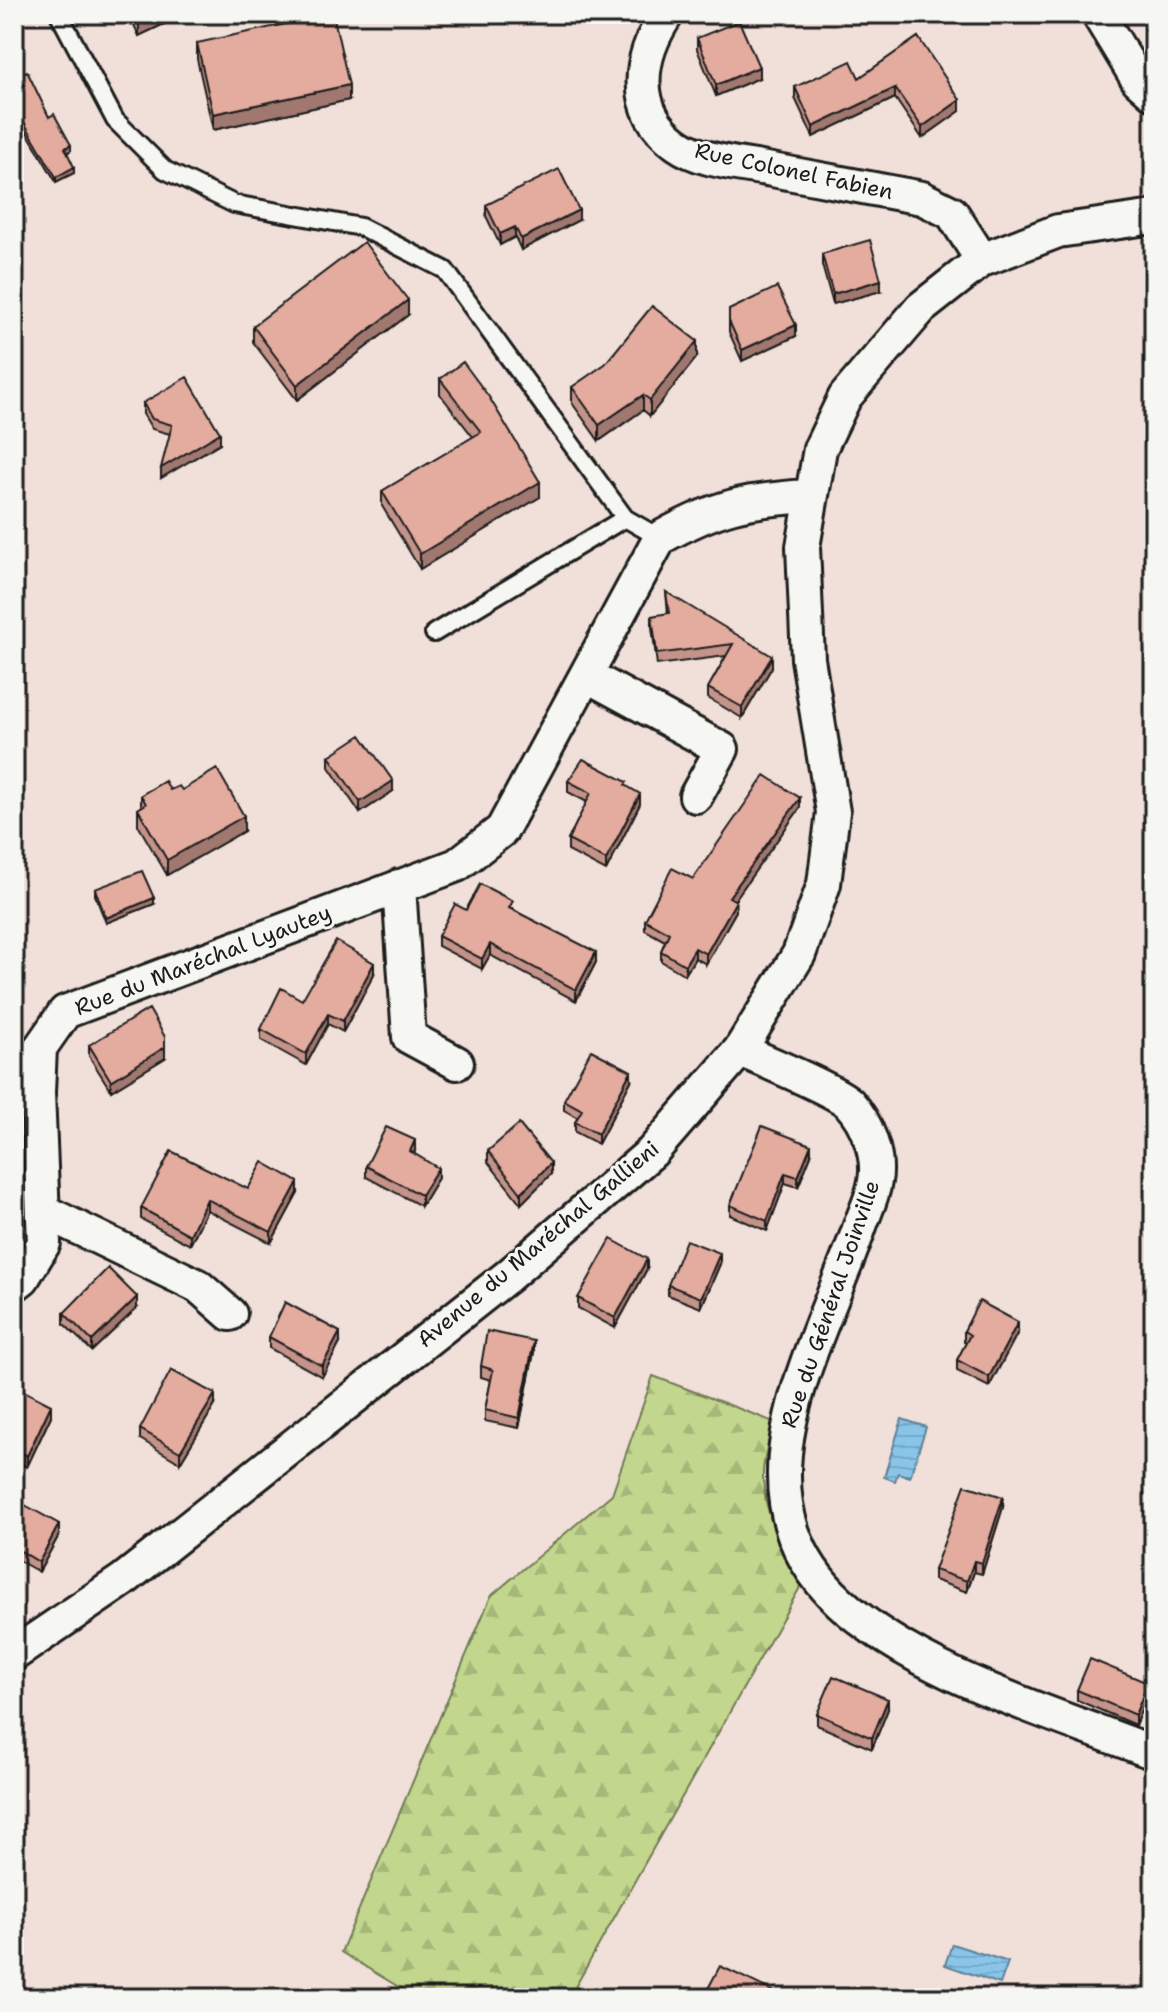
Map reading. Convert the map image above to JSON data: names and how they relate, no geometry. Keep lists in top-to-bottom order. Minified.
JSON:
{"streets":{"street":["Rue Colonel Fabien","Rue du Maréchal Lyautey","Avenue du Maréchal Gallieni","Rue du Général Joinville"]},"crossings":[["Rue Colonel Fabien","Avenue du Maréchal Gallieni"],["Avenue du Maréchal Gallieni","Rue du Général Joinville"]]}
